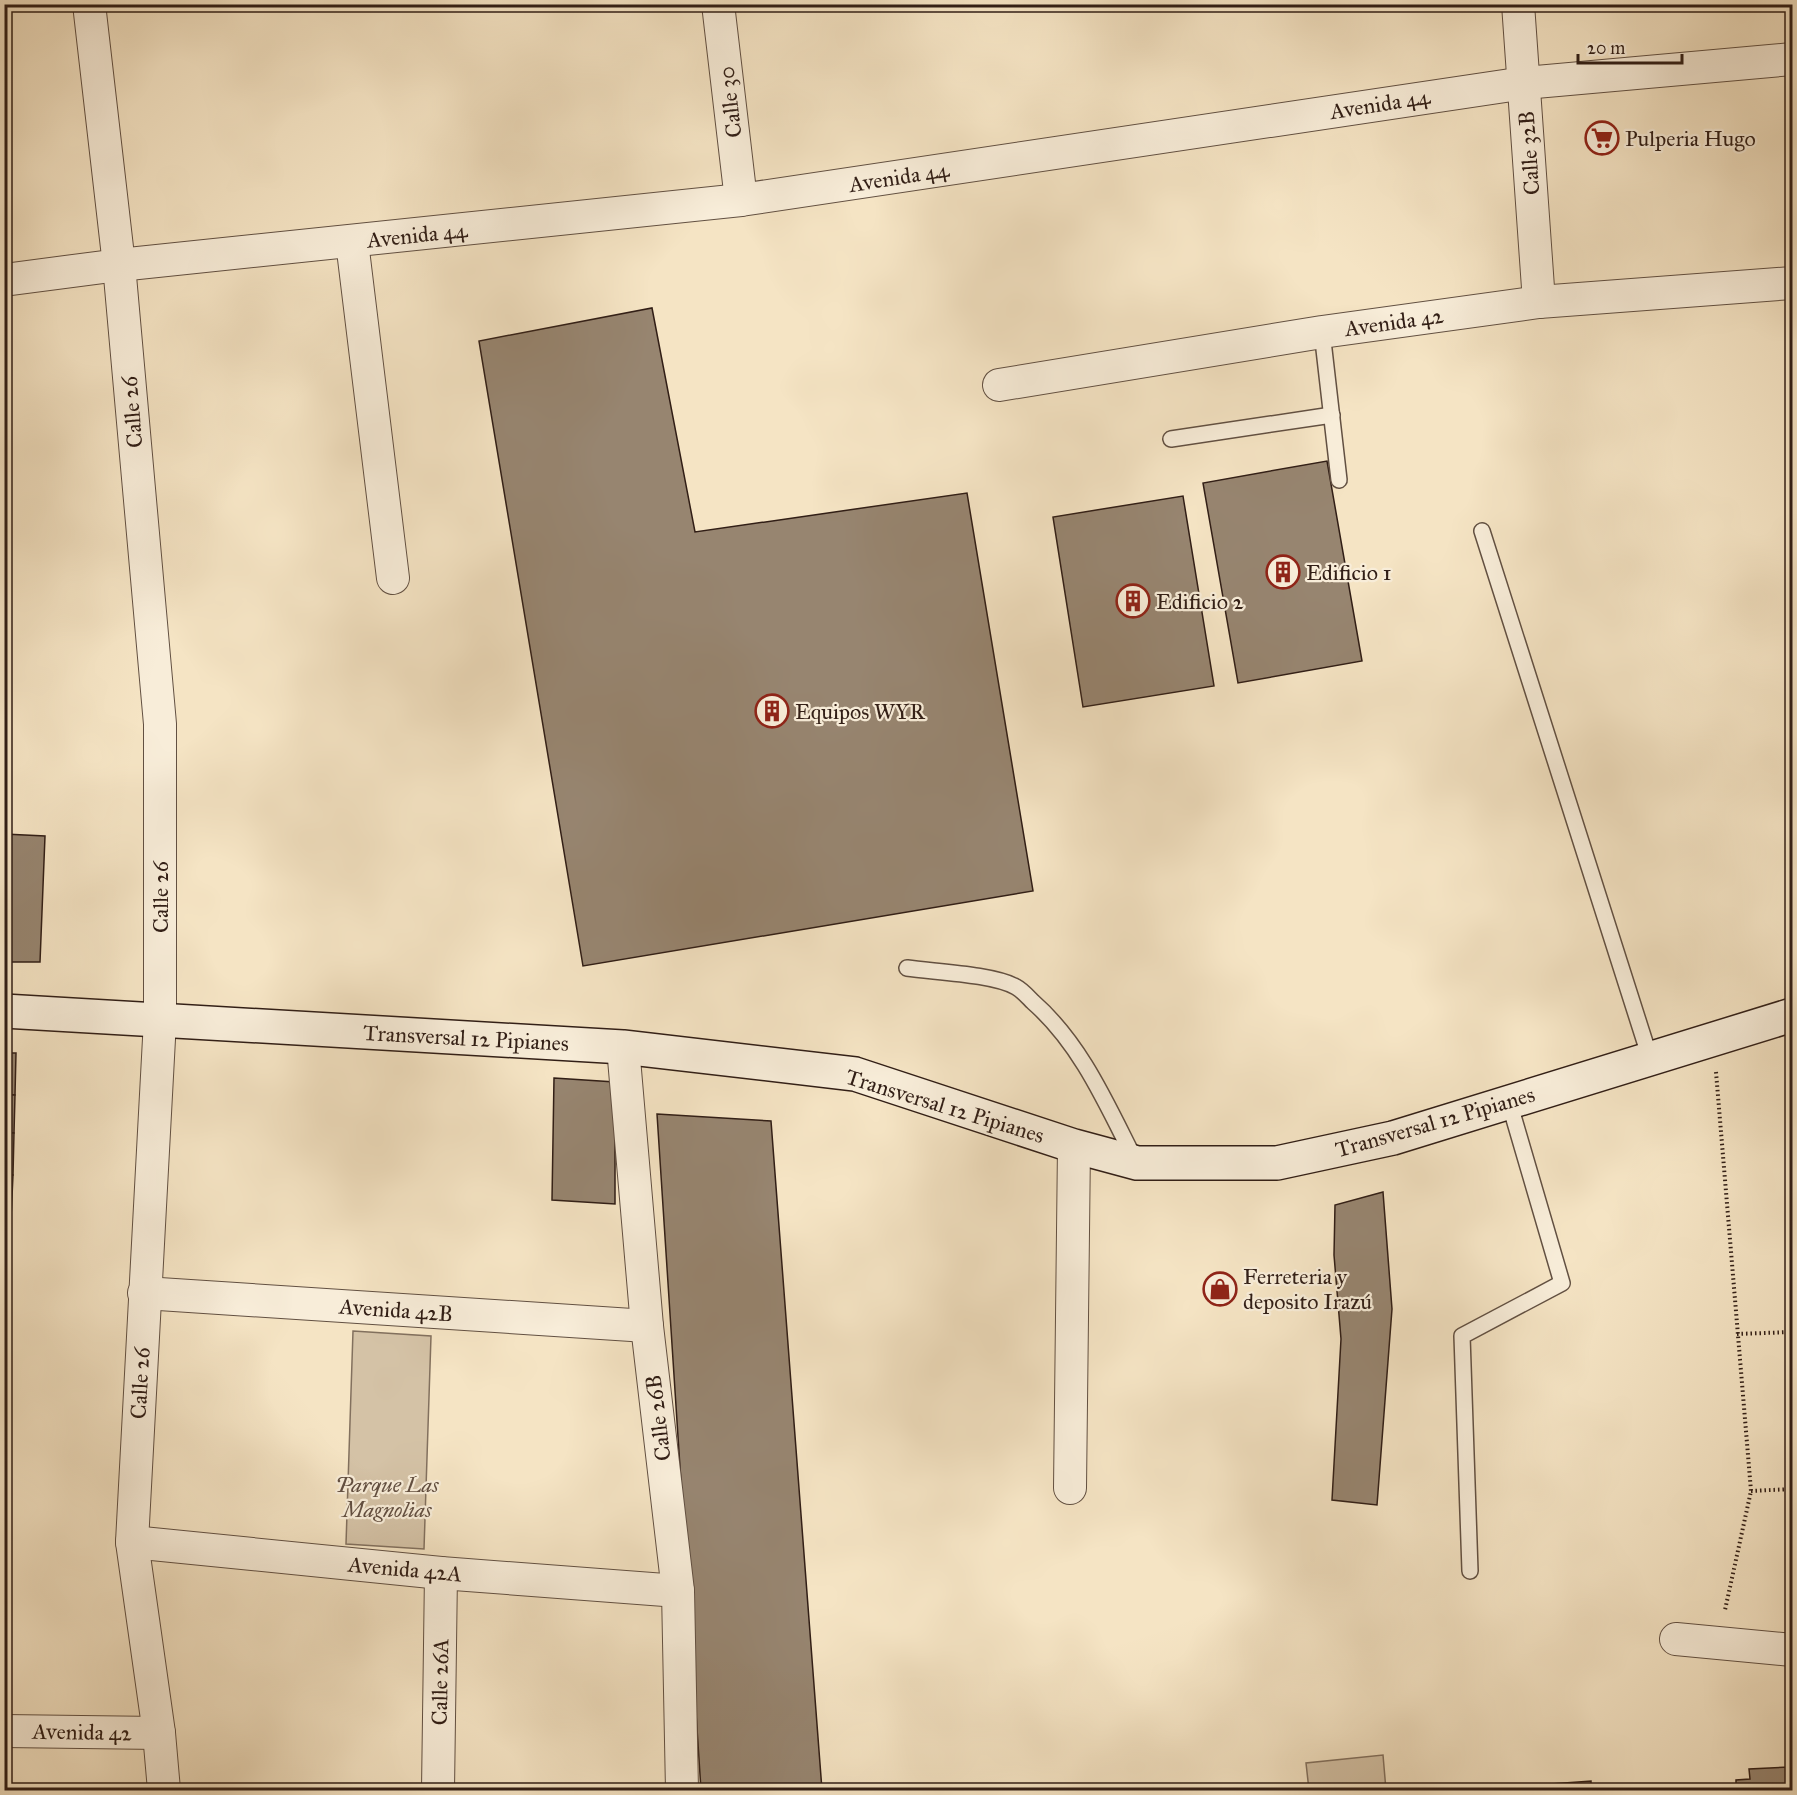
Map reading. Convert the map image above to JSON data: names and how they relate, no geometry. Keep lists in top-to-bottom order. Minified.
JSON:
{"streets":{"street":["Calle 30","Avenida 44","Calle 32B","Avenida 42","Calle 26","Transversal 12 Pipianes","Avenida 42B","Calle 26B","Avenida 42A","Calle 26A"]},"crossings":[["Calle 30","Avenida 44"],["Avenida 44","Calle 32B"],["Avenida 44","Calle 26"],["Calle 32B","Avenida 42"],["Avenida 42","Calle 26"],["Calle 26","Transversal 12 Pipianes"],["Calle 26","Avenida 42B"],["Calle 26","Avenida 42A"],["Transversal 12 Pipianes","Calle 26B"],["Avenida 42B","Calle 26B"],["Calle 26B","Avenida 42A"],["Avenida 42A","Calle 26A"]],"parks":["Parque Las Magnolias"],"places":{"supermarket":["Pulperia Hugo"],"building":["Edificio 1","Edificio 2","Equipos WYR"],"shop":["Ferreteria y deposito Irazú"]},"scale_bar":"20 m"}
